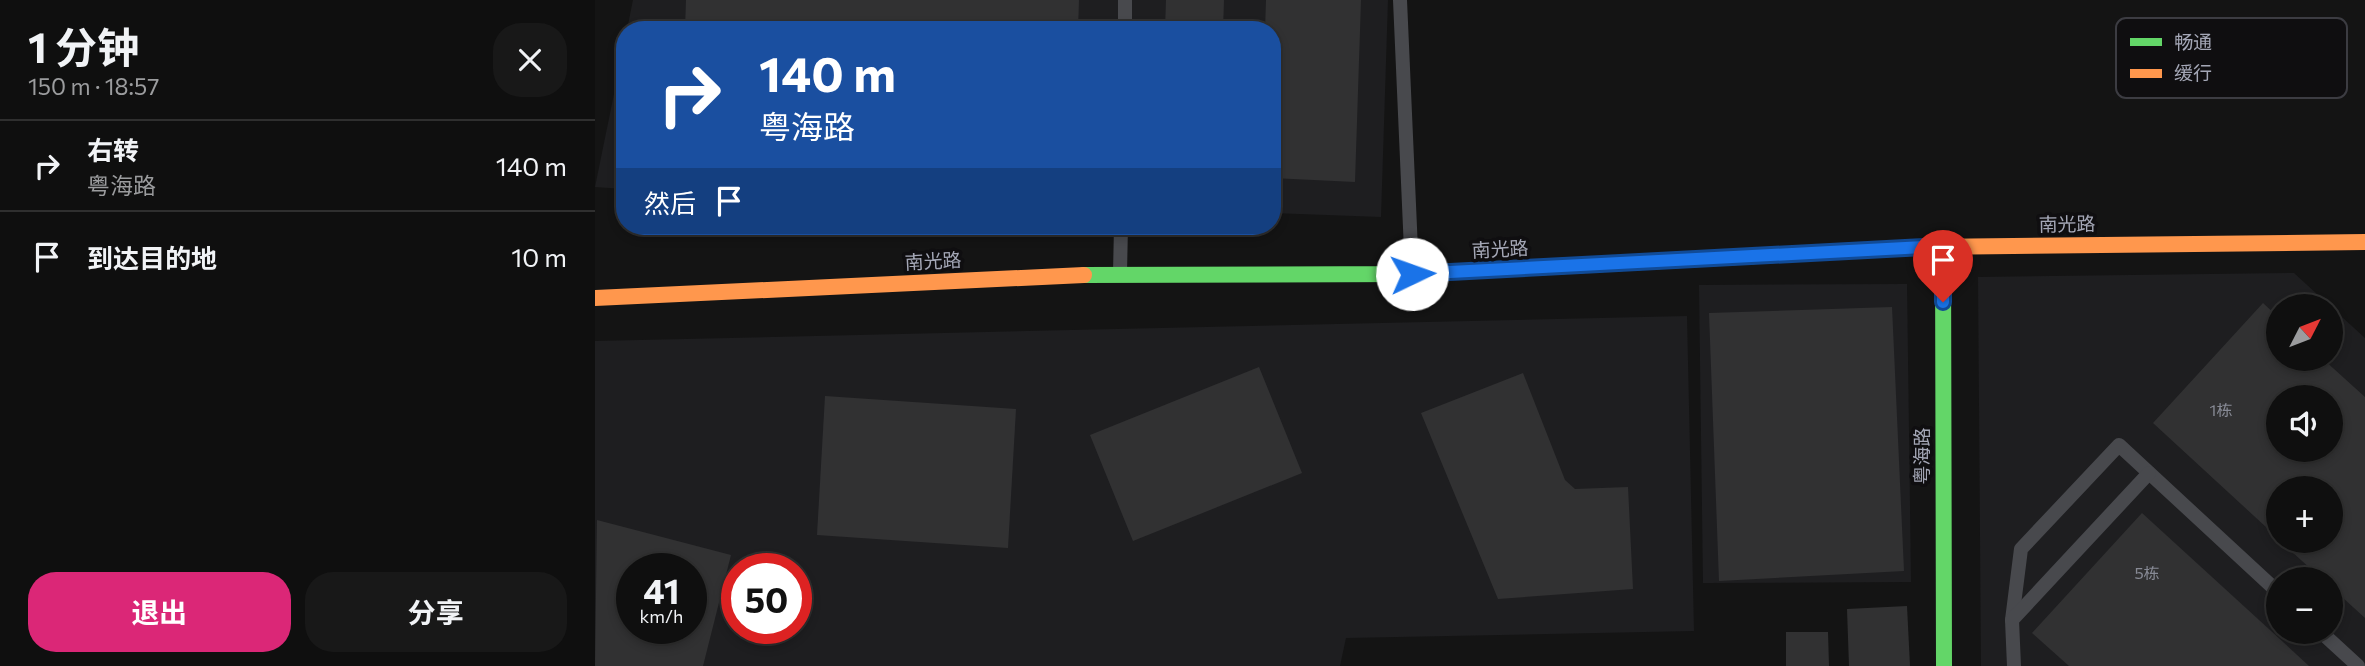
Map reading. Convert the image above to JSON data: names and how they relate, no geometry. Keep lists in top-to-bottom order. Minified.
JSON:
{"streets":{"main road":["南光路","粤海路"]},"crossings":[["南光路","粤海路"]],"house_numbers":["1栋","5栋"],"legend":["畅通","缓行"],"north":"top right","page":{"heading":["1 分钟","150 m · 18:57"],"turn":["140 m","粤海路"],"list":[{"name":"右转","note":"粤海路","value":"140 m"},{"name":"到达目的地","value":"10 m"}],"then":"然后","map_buttons":["+","−"],"speed":"41 km/h","limit":"50","buttons":["退出","分享"]}}
